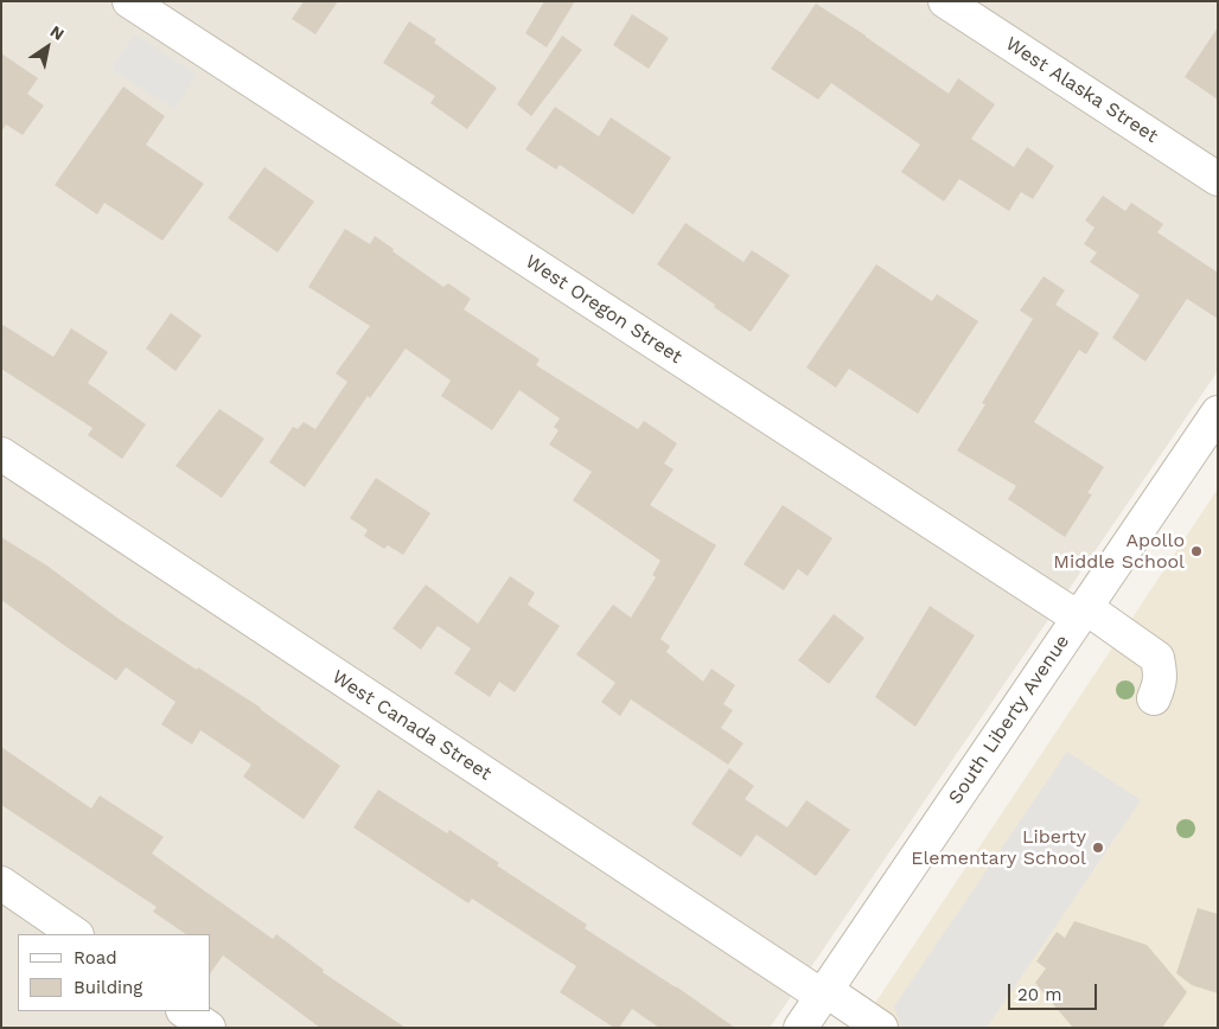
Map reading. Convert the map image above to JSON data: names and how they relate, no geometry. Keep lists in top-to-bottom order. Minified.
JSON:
{"streets":{"street":["West Alaska Street","West Oregon Street","South Liberty Avenue","West Canada Street"]},"crossings":[["West Oregon Street","South Liberty Avenue"],["South Liberty Avenue","West Canada Street"]],"places":["Apollo Middle School","Liberty Elementary School"],"legend":["Road","Building"],"scale_bar":"20 m","north":"top right"}
